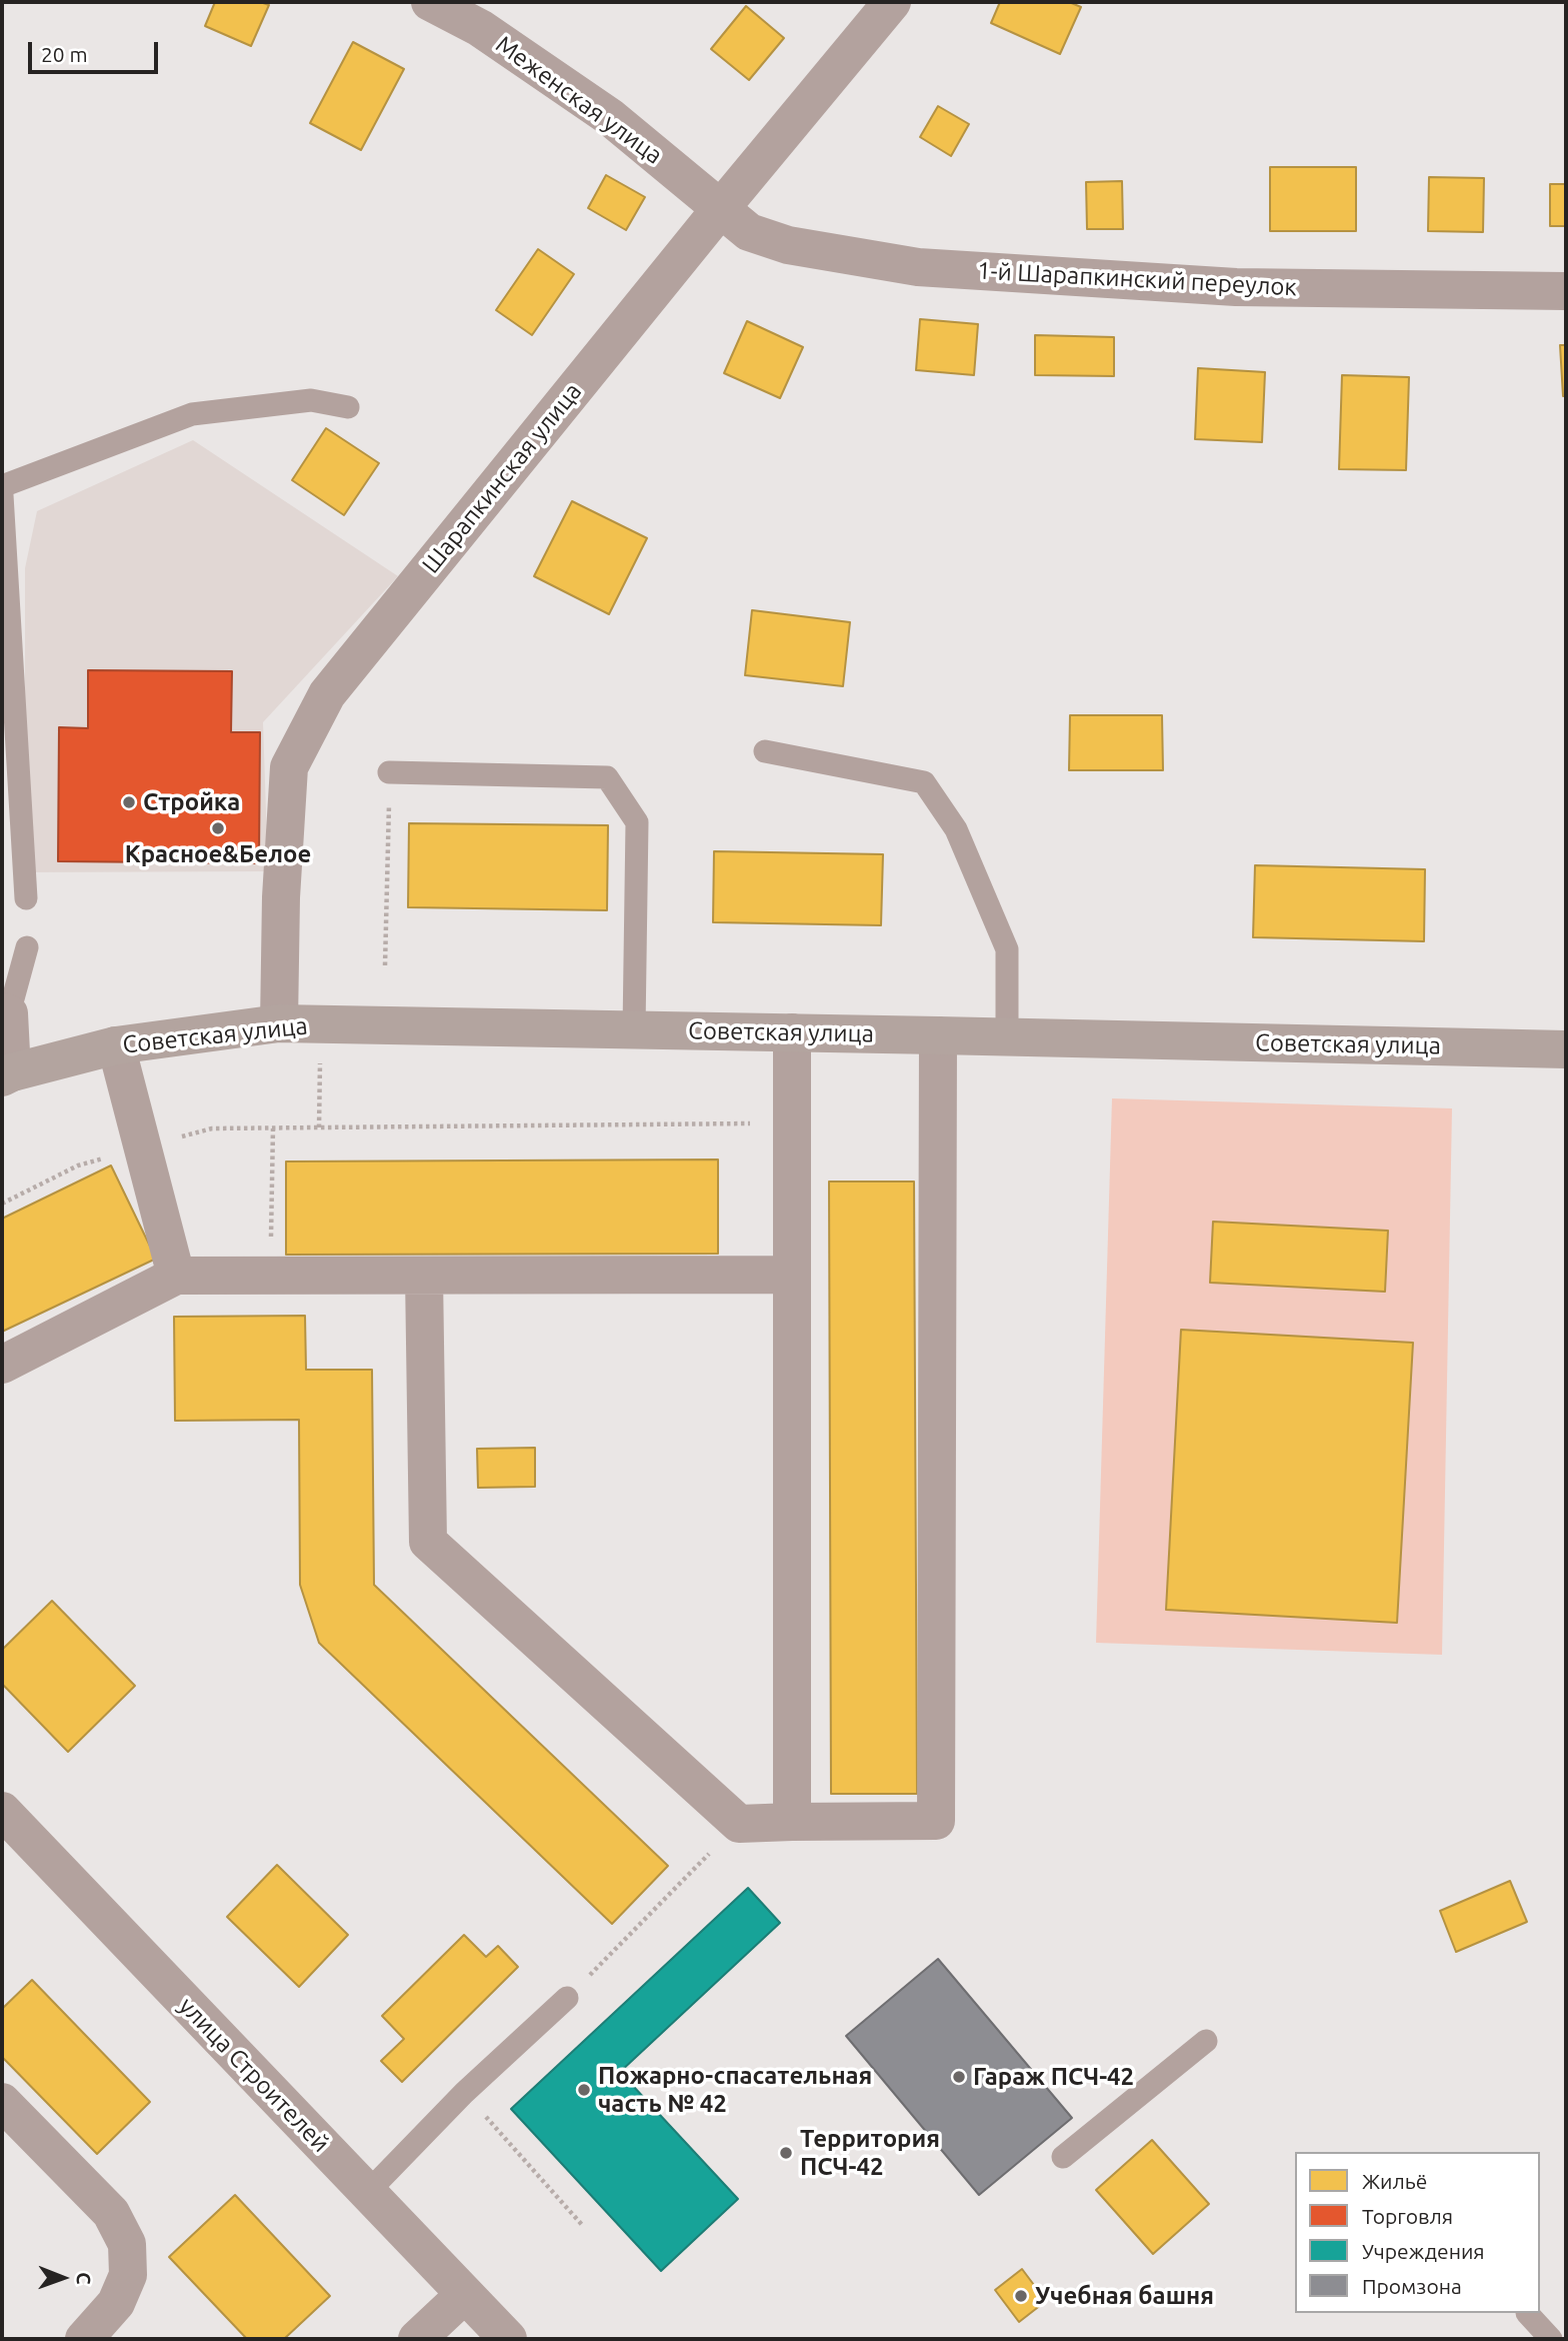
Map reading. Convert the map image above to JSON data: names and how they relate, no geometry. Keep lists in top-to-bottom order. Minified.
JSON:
{"streets":{"main road":["Советская улица"],"street":["Меженская улица","1-й Шарапкинский переулок","Шарапкинская улица","улица Строителей"]},"crossings":[["Меженская улица","1-й Шарапкинский переулок"],["Меженская улица","Шарапкинская улица"],["1-й Шарапкинский переулок","Шарапкинская улица"],["Шарапкинская улица","Советская улица"]],"places":["Стройка","Красное&Белое","Гараж ПСЧ-42","Пожарно-спасательная часть № 42","Территория ПСЧ-42","Учебная башня"],"legend":["Жильё","Торговля","Учреждения","Промзона"],"scale_bar":"20 m","north":"right"}
